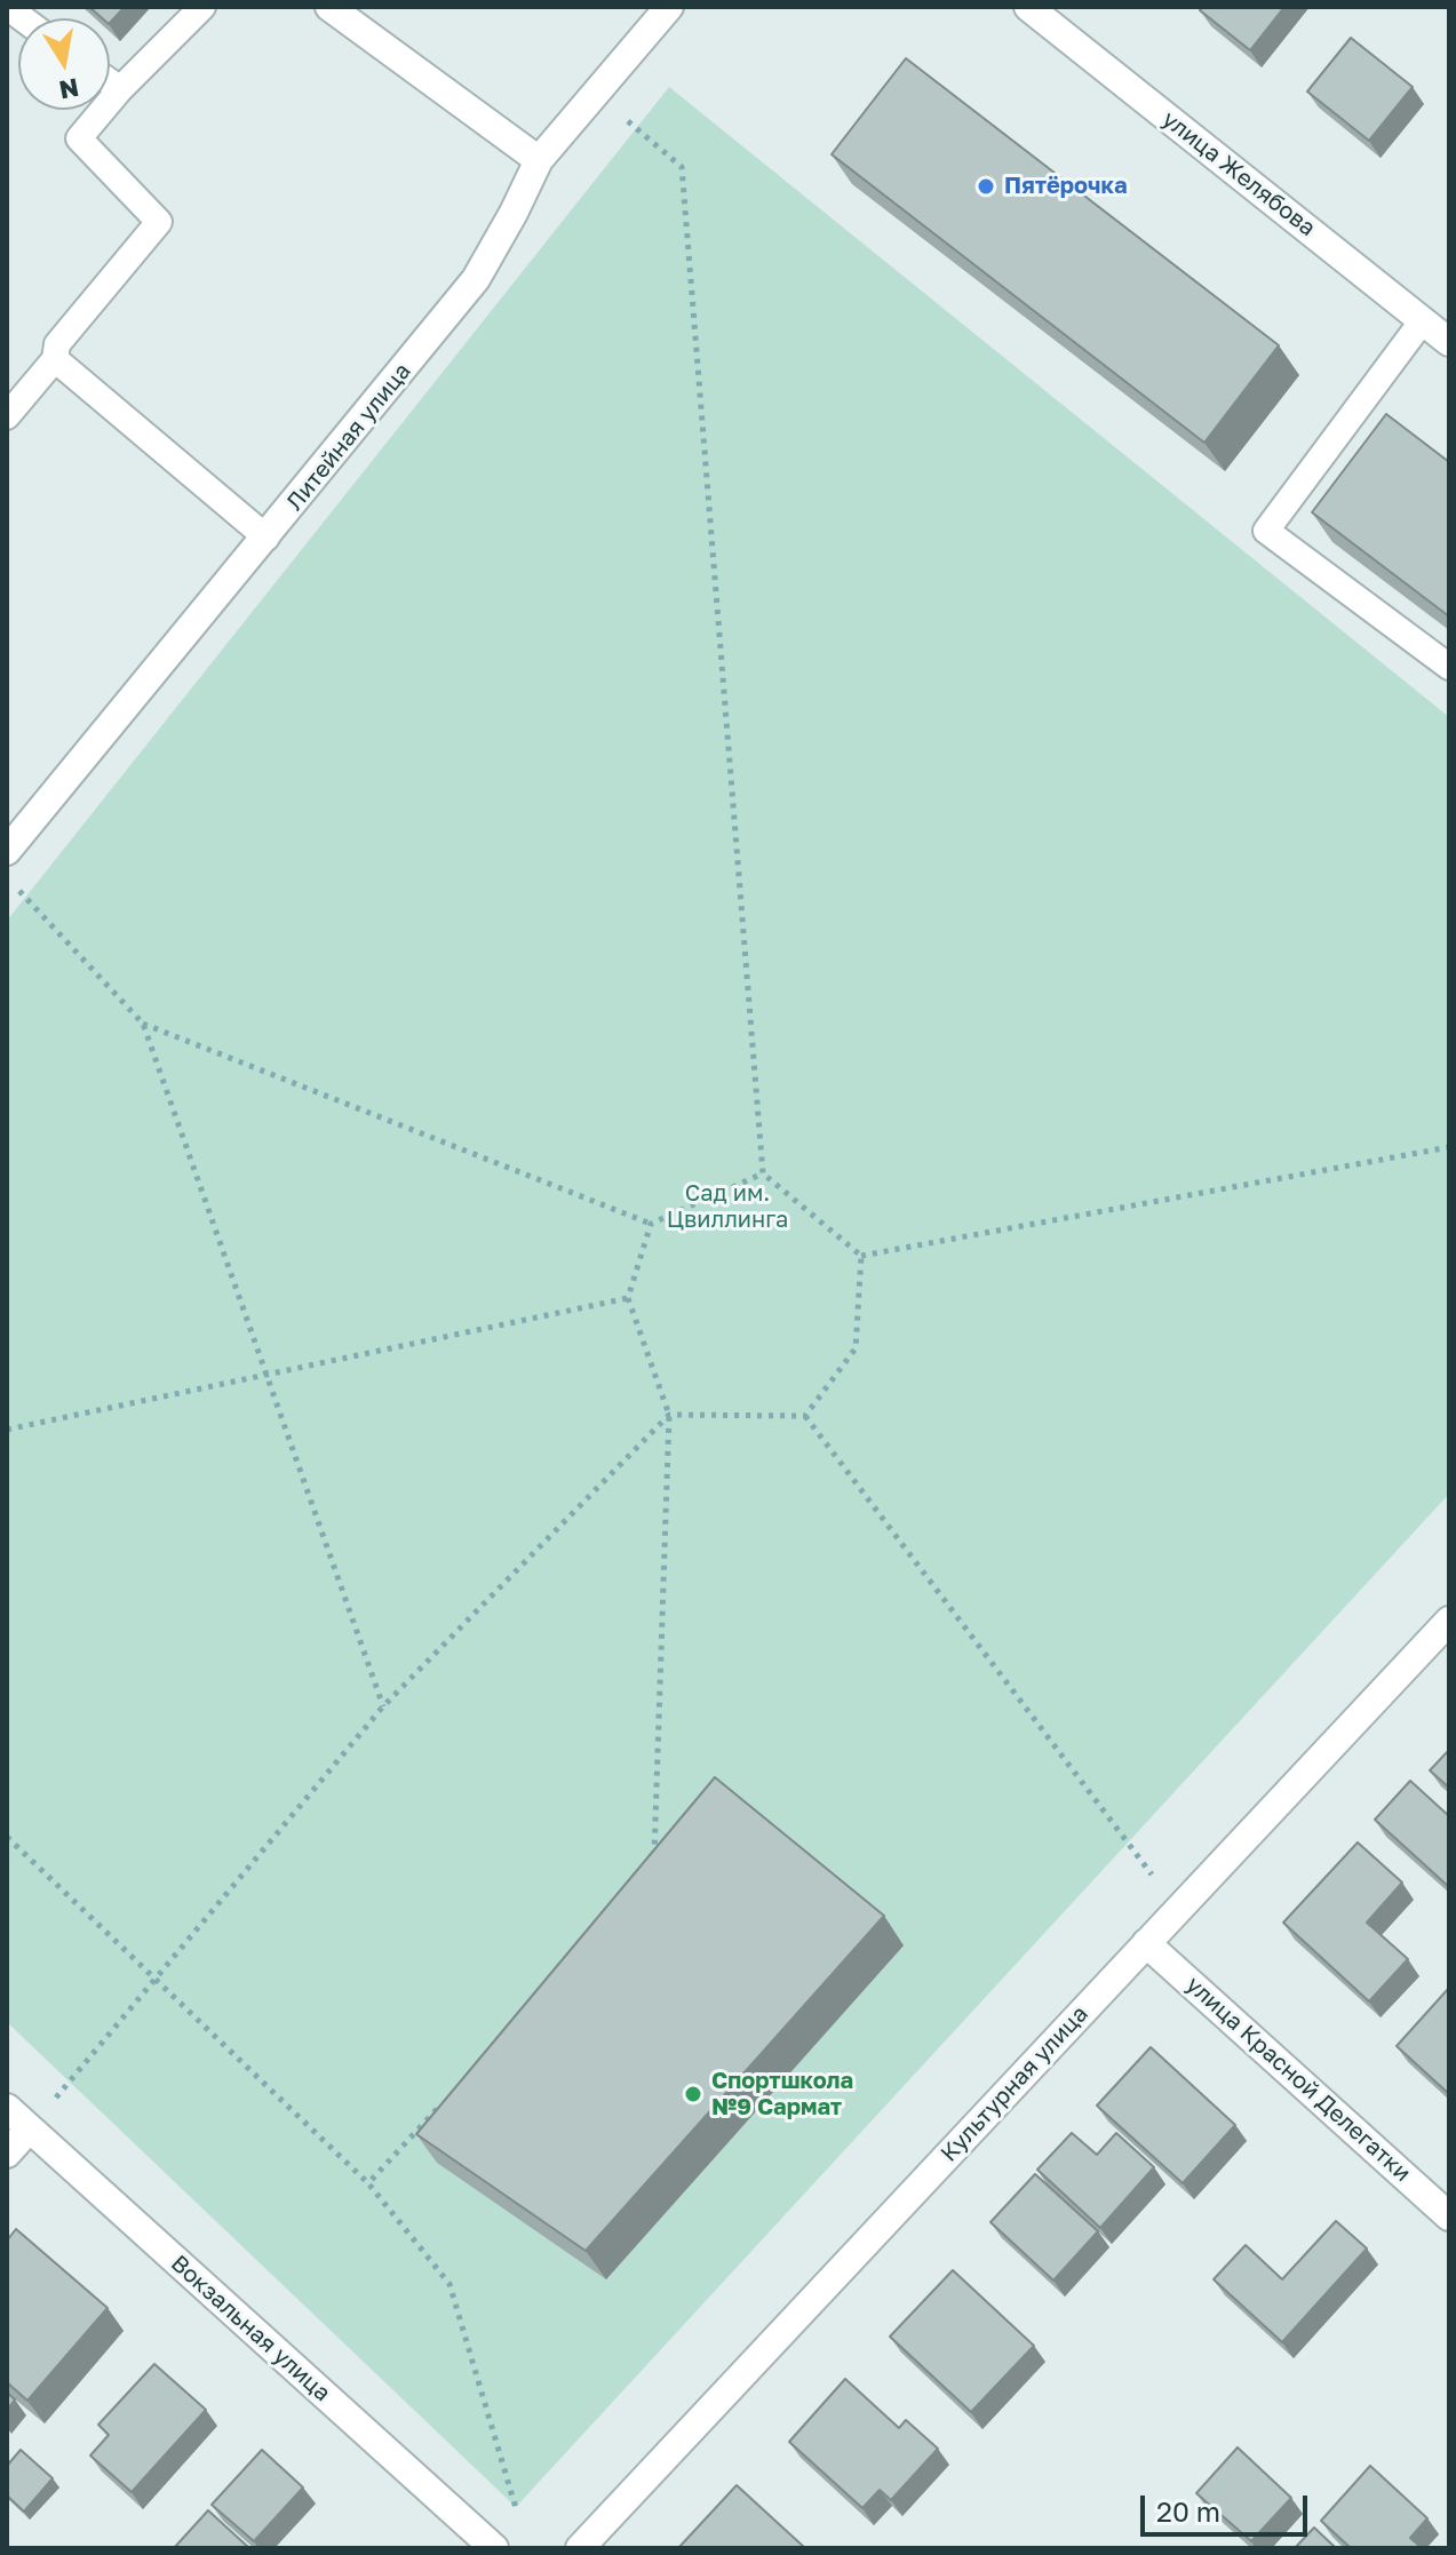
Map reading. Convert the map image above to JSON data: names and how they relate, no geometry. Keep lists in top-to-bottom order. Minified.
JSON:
{"streets":{"street":["улица Желябова","Литейная улица","улица Красной Делегатки","Культурная улица","Вокзальная улица"]},"crossings":[["улица Красной Делегатки","Культурная улица"]],"parks":["Сад им. Цвиллинга"],"places":["Пятёрочка","Спортшкола №9 Сармат"],"scale_bar":"20 m","north":"bottom"}
